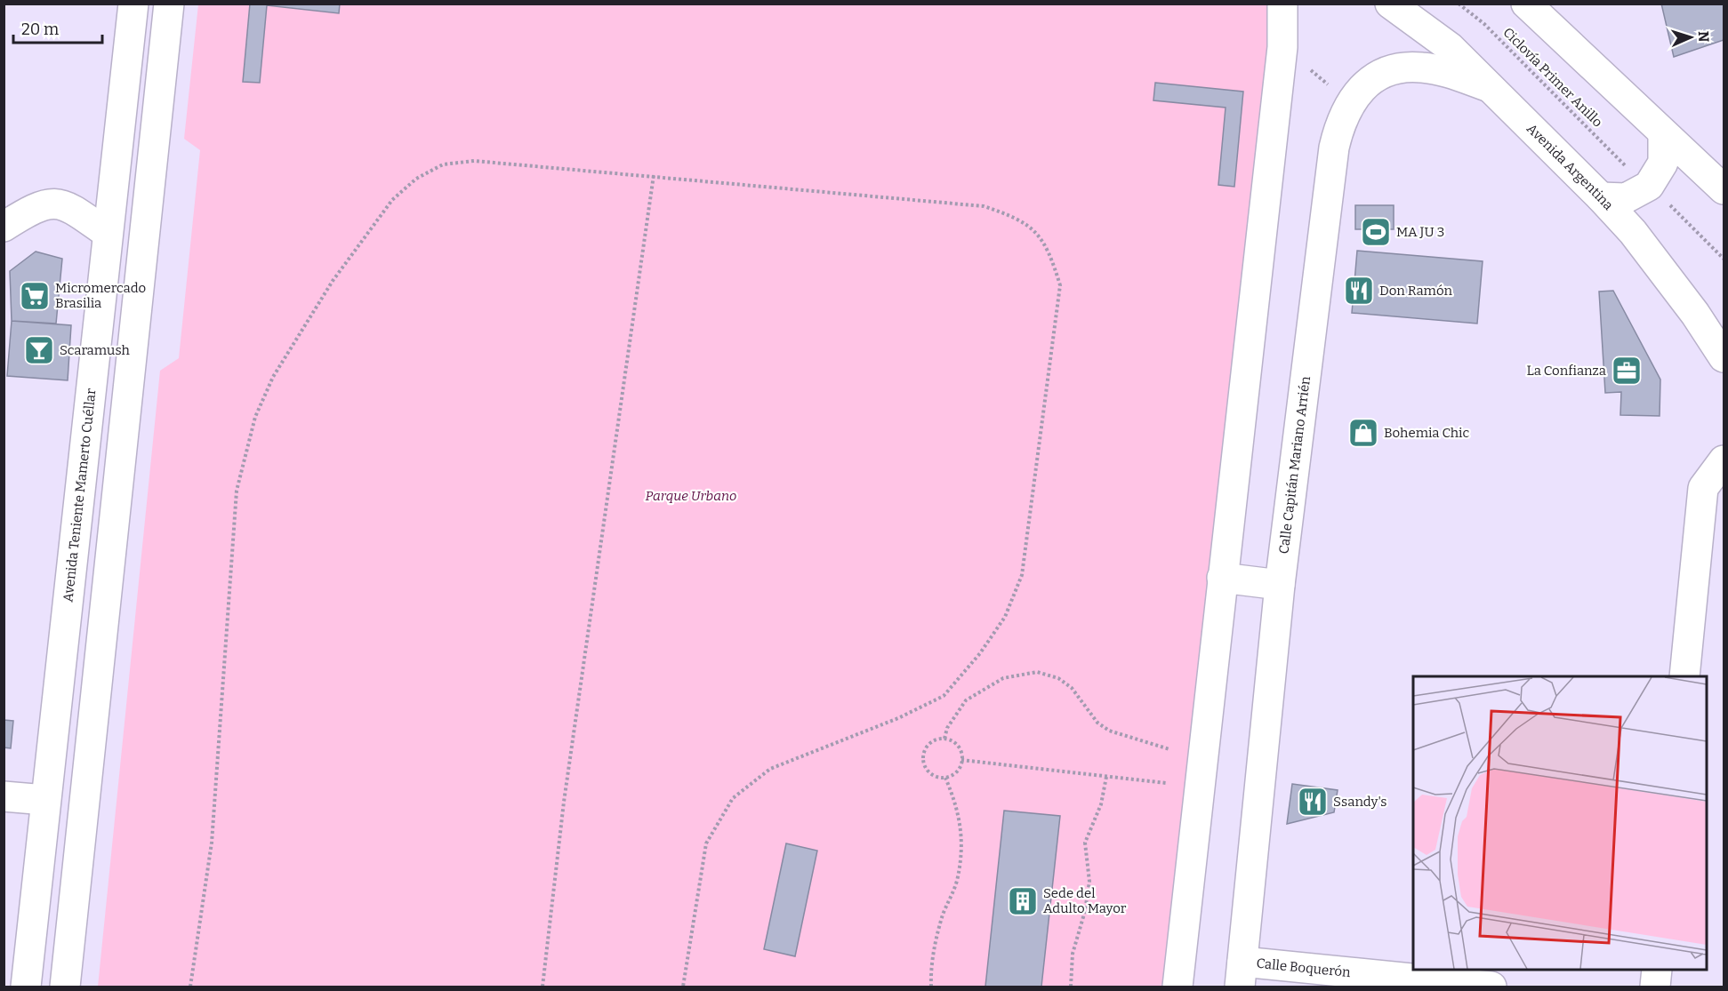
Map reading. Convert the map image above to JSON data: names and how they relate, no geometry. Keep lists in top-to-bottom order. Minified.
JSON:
{"streets":{"street":["Avenida Argentina","Calle Capitán Mariano Arrién","Avenida Teniente Mamerto Cuéllar","Calle Boquerón"],"path":["Ciclovía Primer Anillo"]},"crossings":[["Avenida Argentina","Calle Capitán Mariano Arrién"],["Calle Capitán Mariano Arrién","Calle Boquerón"]],"parks":["Parque Urbano"],"places":{"sports":["MA JU 3"],"restaurant":["Don Ramón","Ssandy's"],"supermarket":["Micromercado Brasilia"],"bar":["Scaramush"],"office":["La Confianza"],"shop":["Bohemia Chic"],"building":["Sede del Adulto Mayor"]},"scale_bar":"20 m","north":"right"}
